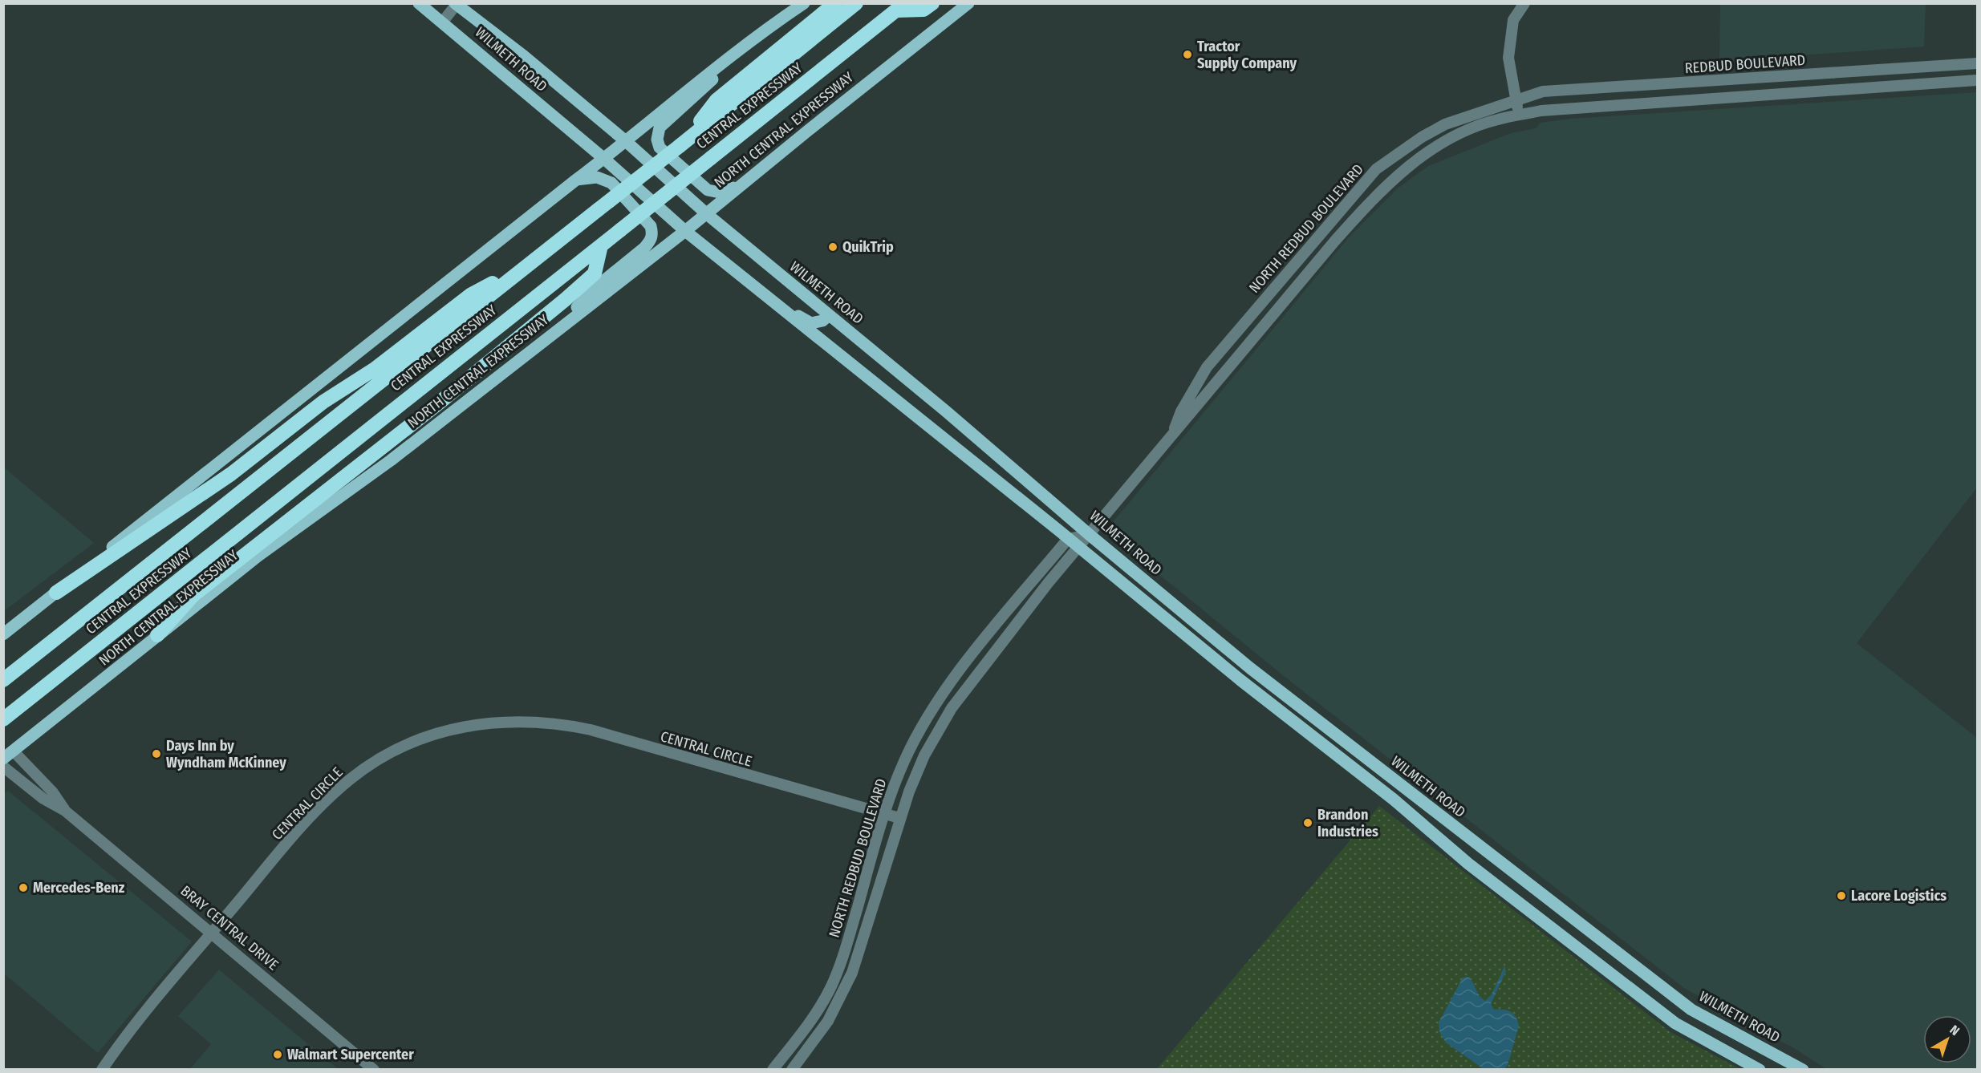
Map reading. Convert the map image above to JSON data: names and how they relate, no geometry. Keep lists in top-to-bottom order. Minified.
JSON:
{"streets":{"highway":["CENTRAL EXPRESSWAY"],"main road":["WILMETH ROAD","NORTH CENTRAL EXPRESSWAY"],"street":["REDBUD BOULEVARD","NORTH REDBUD BOULEVARD","CENTRAL CIRCLE","BRAY CENTRAL DRIVE"]},"crossings":[["WILMETH ROAD","NORTH CENTRAL EXPRESSWAY"],["WILMETH ROAD","NORTH REDBUD BOULEVARD"],["REDBUD BOULEVARD","NORTH REDBUD BOULEVARD"],["NORTH CENTRAL EXPRESSWAY","BRAY CENTRAL DRIVE"],["NORTH REDBUD BOULEVARD","CENTRAL CIRCLE"],["CENTRAL CIRCLE","BRAY CENTRAL DRIVE"]],"places":["Tractor Supply Company","QuikTrip","Days Inn by Wyndham McKinney","Brandon Industries","Mercedes-Benz","Lacore Logistics","Walmart Supercenter"],"north":"top right"}
